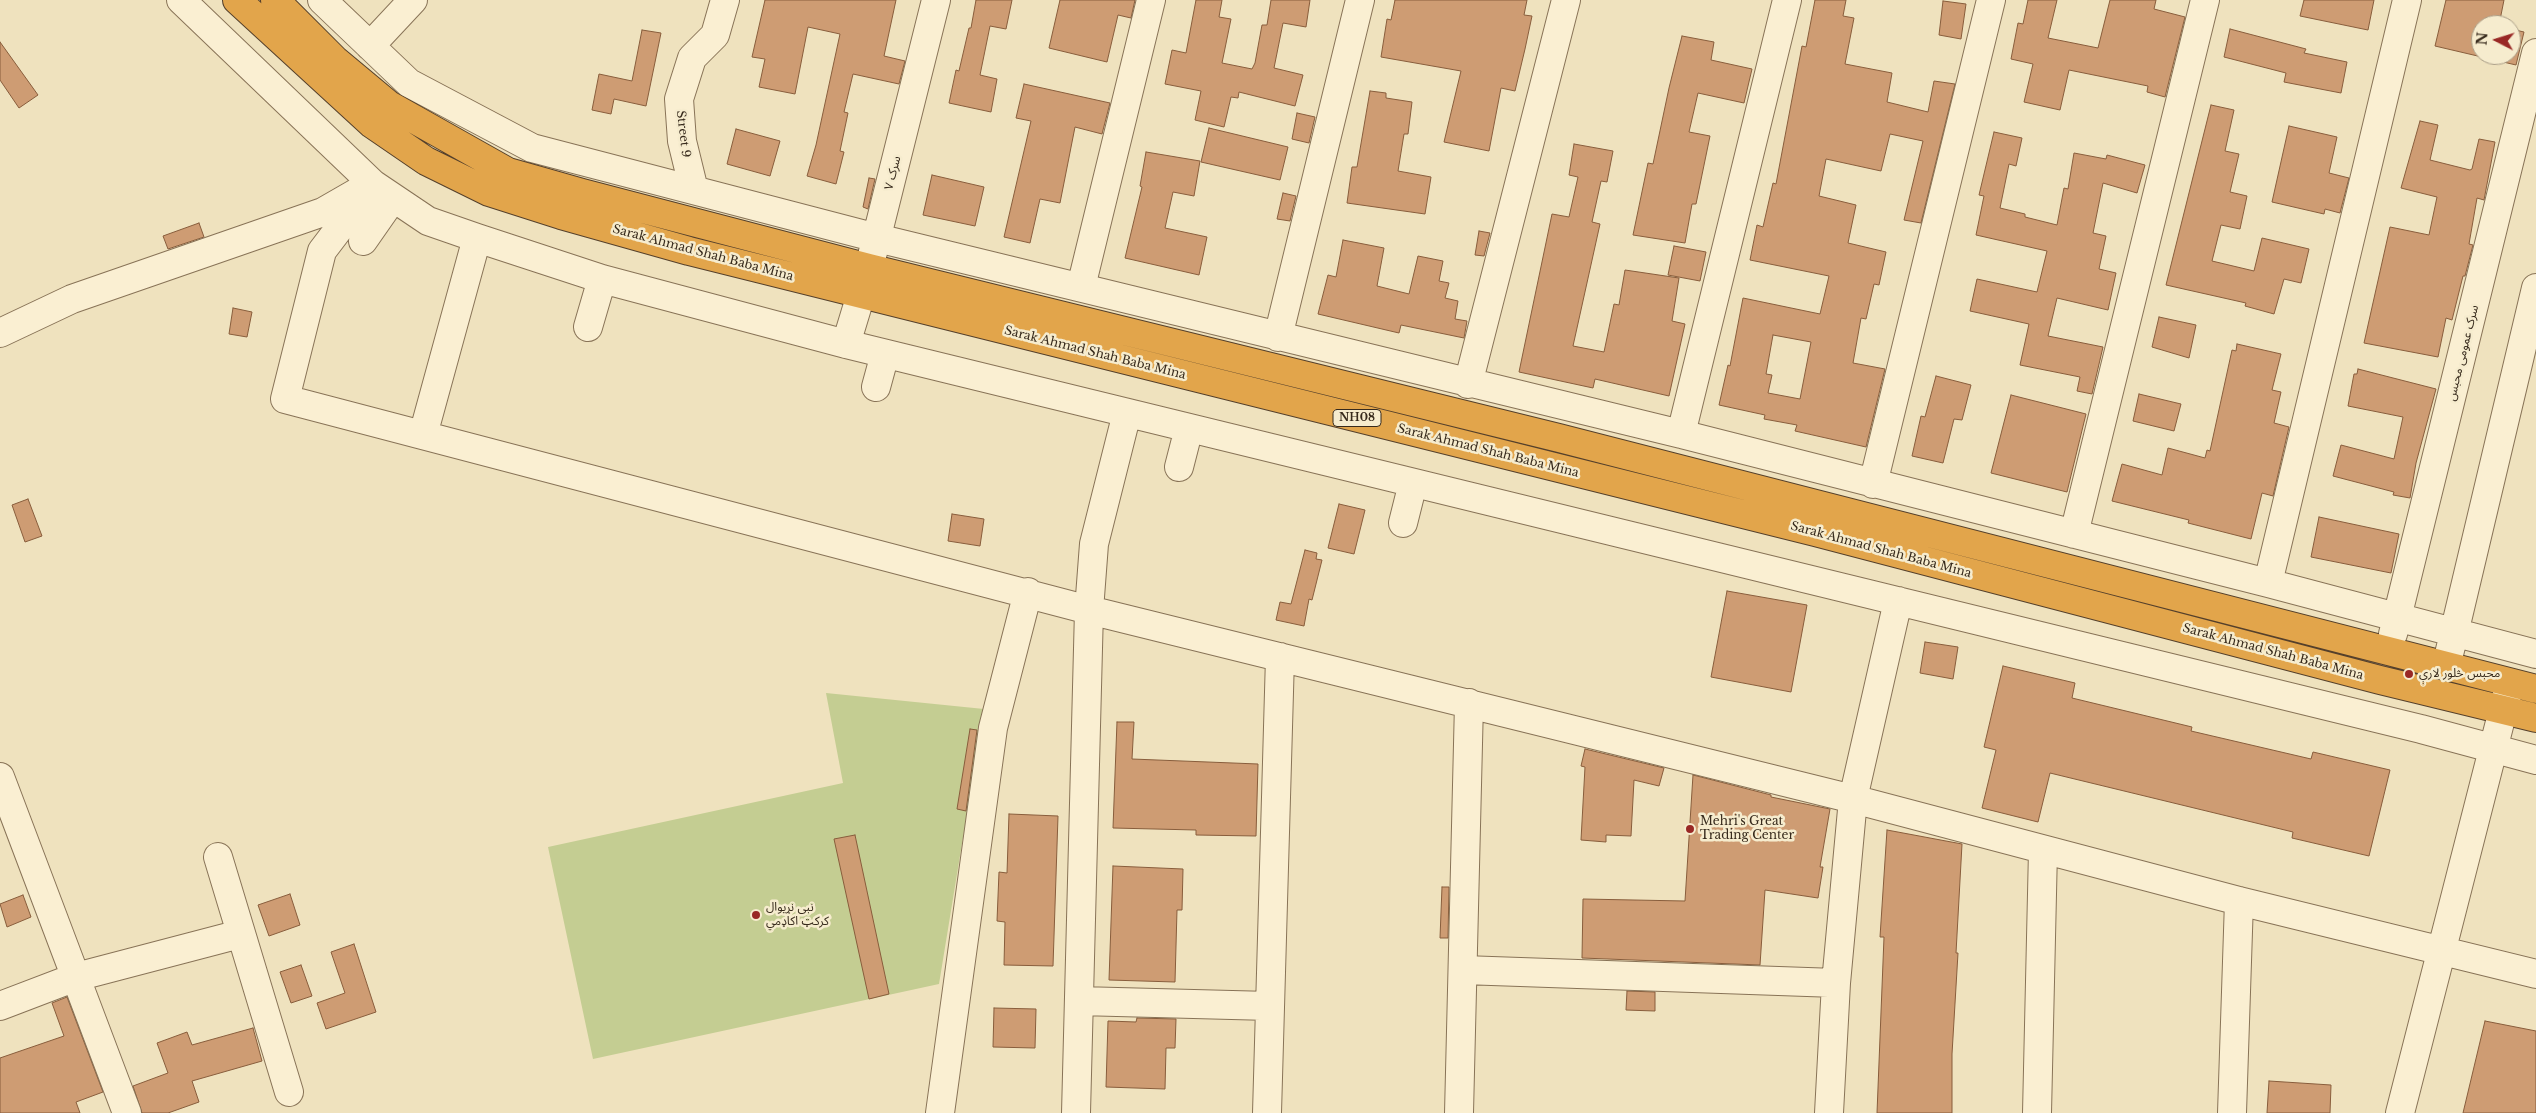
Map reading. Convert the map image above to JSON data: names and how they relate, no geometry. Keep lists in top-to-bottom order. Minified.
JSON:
{"streets":{"highway":["Sarak Ahmad Shah Baba Mina","NH08"],"street":["Street 9","سرک ۷","سرک عمومی محبس"]},"crossings":[["سرک ۷","Sarak Ahmad Shah Baba Mina"],["سرک ۷","NH08"],["سرک عمومی محبس","NH08"]],"places":["محبس څلور لارې","Mehri's Great Trading Center","نبی نړیوال کرکټ اکاډمي"],"north":"left"}
